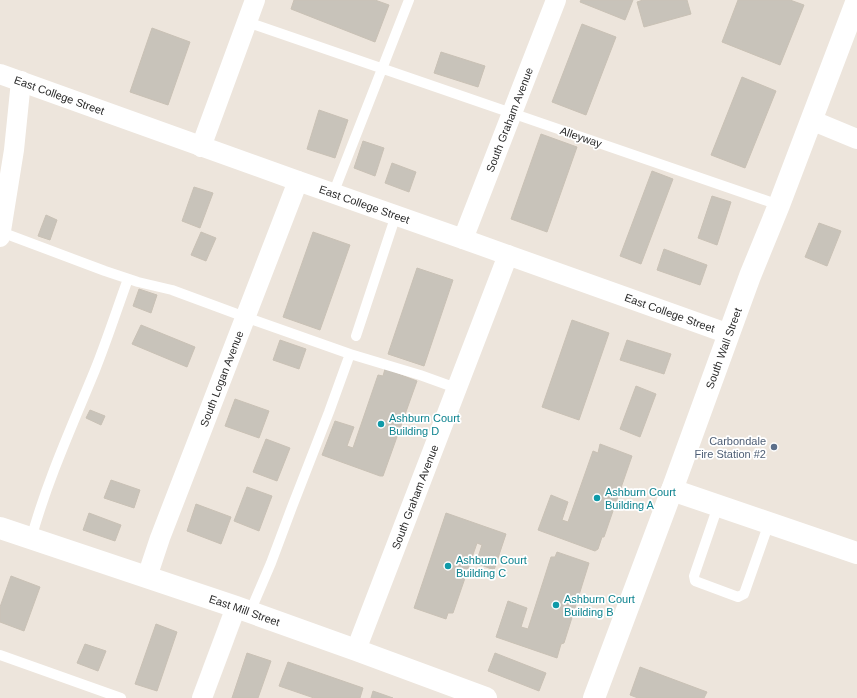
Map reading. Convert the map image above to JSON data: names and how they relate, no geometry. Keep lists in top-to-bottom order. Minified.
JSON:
{"streets":{"main road":["South Wall Street","East Mill Street"],"street":["East College Street","South Graham Avenue","South Logan Avenue"],"lane":["Alleyway"]},"crossings":[["East College Street","South Graham Avenue"],["East College Street","South Wall Street"],["East College Street","South Logan Avenue"],["South Graham Avenue","Alleyway"],["South Graham Avenue","East Mill Street"],["Alleyway","South Wall Street"],["South Logan Avenue","East Mill Street"]],"places":["Ashburn Court Building D","Carbondale Fire Station #2","Ashburn Court Building A","Ashburn Court Building C","Ashburn Court Building B"]}
